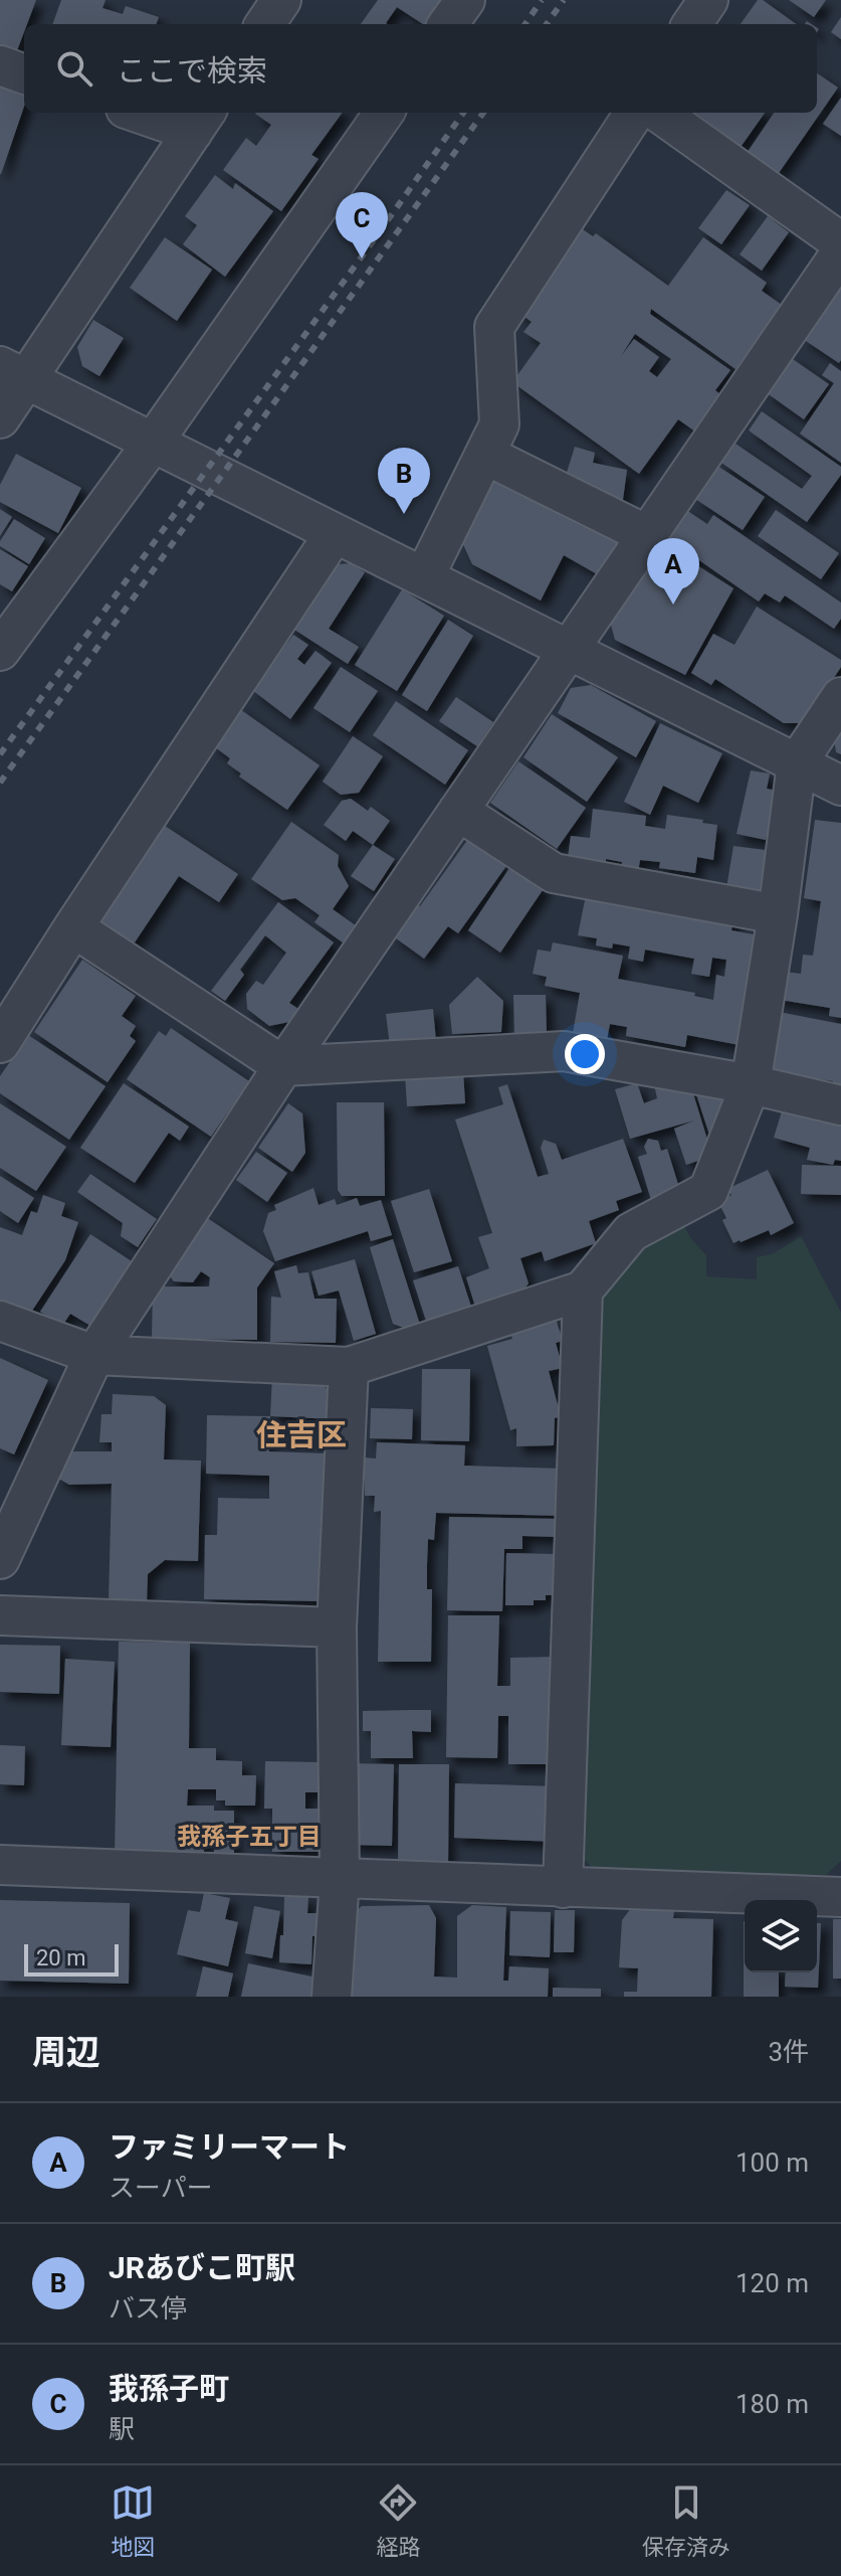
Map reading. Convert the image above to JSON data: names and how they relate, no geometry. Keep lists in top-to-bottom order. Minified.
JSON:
{"districts":["住吉区","我孫子五丁目"],"scale_bar":"20 m","page":{"search":"ここで検索","pins":["C","B","A"],"scale":"20 m","heading":["周辺","3件"],"list":[{"mark":"A","name":"ファミリーマート","note":"スーパー","value":"100 m"},{"mark":"B","name":"JRあびこ町駅","note":"バス停","value":"120 m"},{"mark":"C","name":"我孫子町","note":"駅","value":"180 m"}],"nav":["地図","経路","保存済み"]}}
